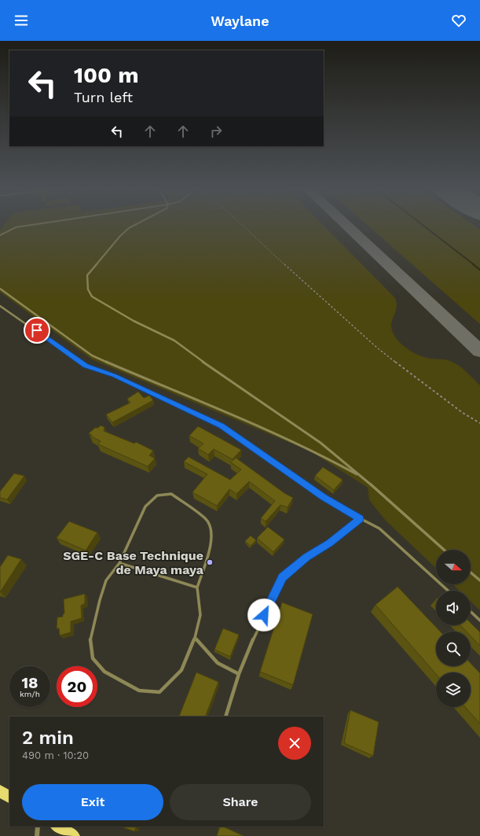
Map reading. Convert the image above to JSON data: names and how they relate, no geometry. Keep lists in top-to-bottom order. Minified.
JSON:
{"places":["SGE-C Base Technique de Maya maya"],"north":"right","page":{"header":"Waylane","turn":["100 m","Turn left"],"speed":"18 km/h","limit":"20","heading":["2 min","490 m · 10:20"],"buttons":["Exit","Share"]}}
